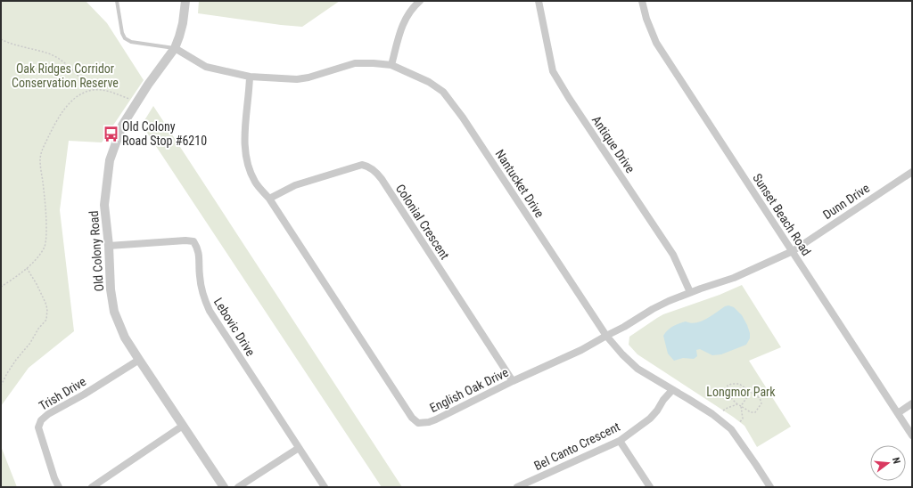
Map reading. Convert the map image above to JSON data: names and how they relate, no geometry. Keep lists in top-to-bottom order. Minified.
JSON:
{"streets":{"street":["Antique Drive","Nantucket Drive","Dunn Drive","Sunset Beach Road","Colonial Crescent","Old Colony Road","Lebovic Drive","English Oak Drive","Trish Drive","Bel Canto Crescent"]},"crossings":[["Antique Drive","English Oak Drive"],["Nantucket Drive","Old Colony Road"],["Nantucket Drive","English Oak Drive"],["Nantucket Drive","Bel Canto Crescent"],["Dunn Drive","Sunset Beach Road"],["Dunn Drive","English Oak Drive"],["Sunset Beach Road","English Oak Drive"],["Colonial Crescent","English Oak Drive"],["Old Colony Road","Lebovic Drive"],["Old Colony Road","Trish Drive"]],"parks":["Oak Ridges Corridor Conservation Reserve","Longmor Park"],"places":{"bus stop":["Old Colony Road Stop #6210"]},"north":"right"}
